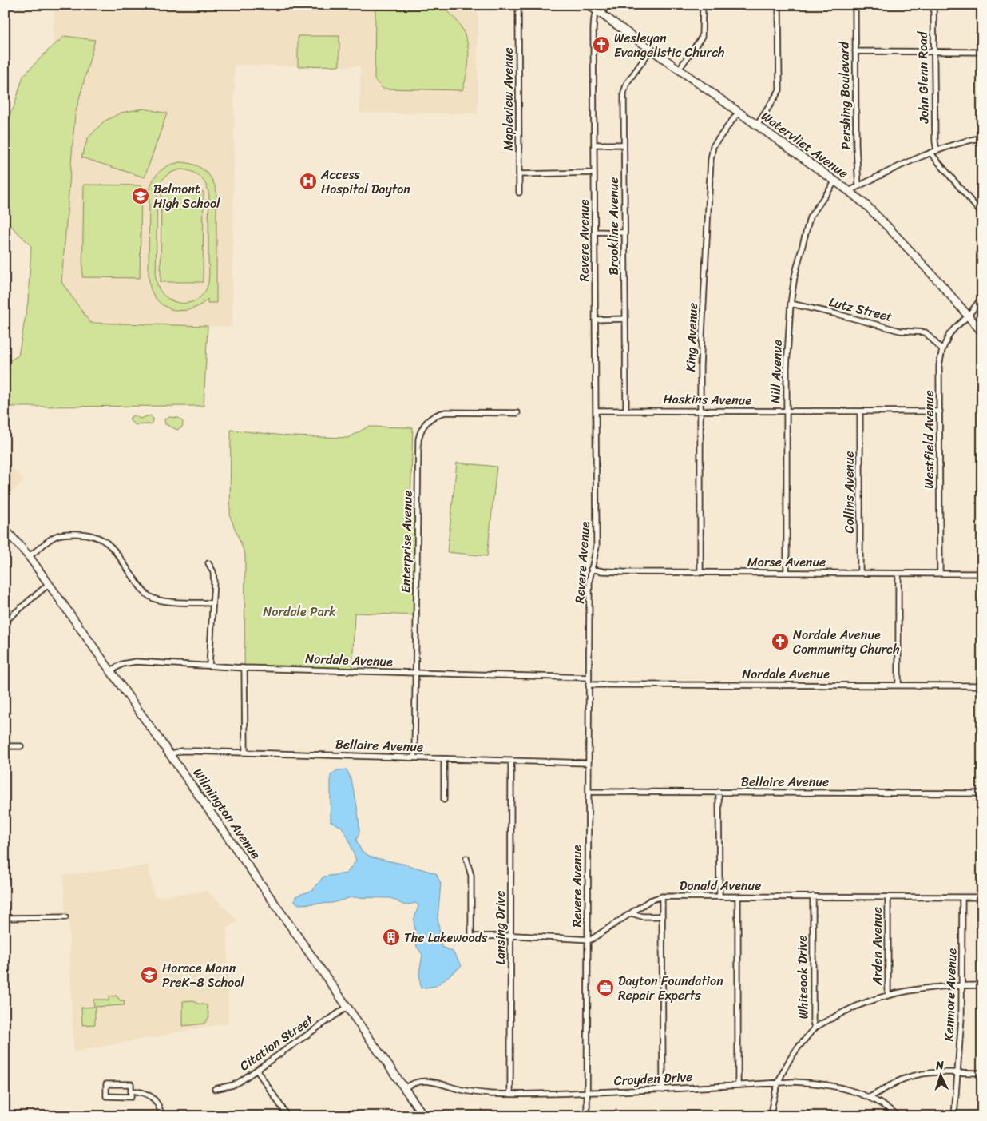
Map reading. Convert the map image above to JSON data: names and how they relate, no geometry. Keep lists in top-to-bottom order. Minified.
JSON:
{"streets":{"main road":["Watervliet Avenue","Wilmington Avenue"],"street":["John Glenn Road","Pershing Boulevard","Mapleview Avenue","Brookline Avenue","Revere Avenue","Lutz Street","King Avenue","Nill Avenue","Haskins Avenue","Westfield Avenue","Collins Avenue","Enterprise Avenue","Morse Avenue","Nordale Avenue","Bellaire Avenue","Donald Avenue","Lansing Drive","Arden Avenue","Whiteoak Drive","Kenmore Avenue","Citation Street","Croyden Drive"]},"crossings":[["Watervliet Avenue","Brookline Avenue"],["Watervliet Avenue","Revere Avenue"],["Watervliet Avenue","King Avenue"],["Watervliet Avenue","Nill Avenue"],["Watervliet Avenue","Westfield Avenue"],["Brookline Avenue","Haskins Avenue"],["Revere Avenue","Haskins Avenue"],["Revere Avenue","Morse Avenue"],["Revere Avenue","Nordale Avenue"],["Revere Avenue","Bellaire Avenue"],["Revere Avenue","Donald Avenue"],["Revere Avenue","Croyden Drive"],["Lutz Street","Nill Avenue"],["Lutz Street","Westfield Avenue"],["King Avenue","Haskins Avenue"],["King Avenue","Morse Avenue"],["Nill Avenue","Haskins Avenue"],["Nill Avenue","Morse Avenue"],["Haskins Avenue","Westfield Avenue"],["Haskins Avenue","Collins Avenue"],["Westfield Avenue","Morse Avenue"],["Collins Avenue","Morse Avenue"],["Enterprise Avenue","Nordale Avenue"],["Enterprise Avenue","Bellaire Avenue"],["Nordale Avenue","Wilmington Avenue"],["Bellaire Avenue","Wilmington Avenue"],["Bellaire Avenue","Lansing Drive"],["Wilmington Avenue","Citation Street"],["Wilmington Avenue","Croyden Drive"],["Donald Avenue","Lansing Drive"],["Donald Avenue","Arden Avenue"],["Donald Avenue","Whiteoak Drive"],["Donald Avenue","Kenmore Avenue"],["Lansing Drive","Croyden Drive"],["Whiteoak Drive","Croyden Drive"]],"parks":["Nordale Park"],"places":{"church":["Wesleyan Evangelistic Church","Nordale Avenue Community Church"],"hospital":["Access Hospital Dayton"],"school or university":["Belmont High School","Horace Mann PreK–8 School"],"building":["The Lakewoods"],"office":["Dayton Foundation Repair Experts"]},"north":"top"}
